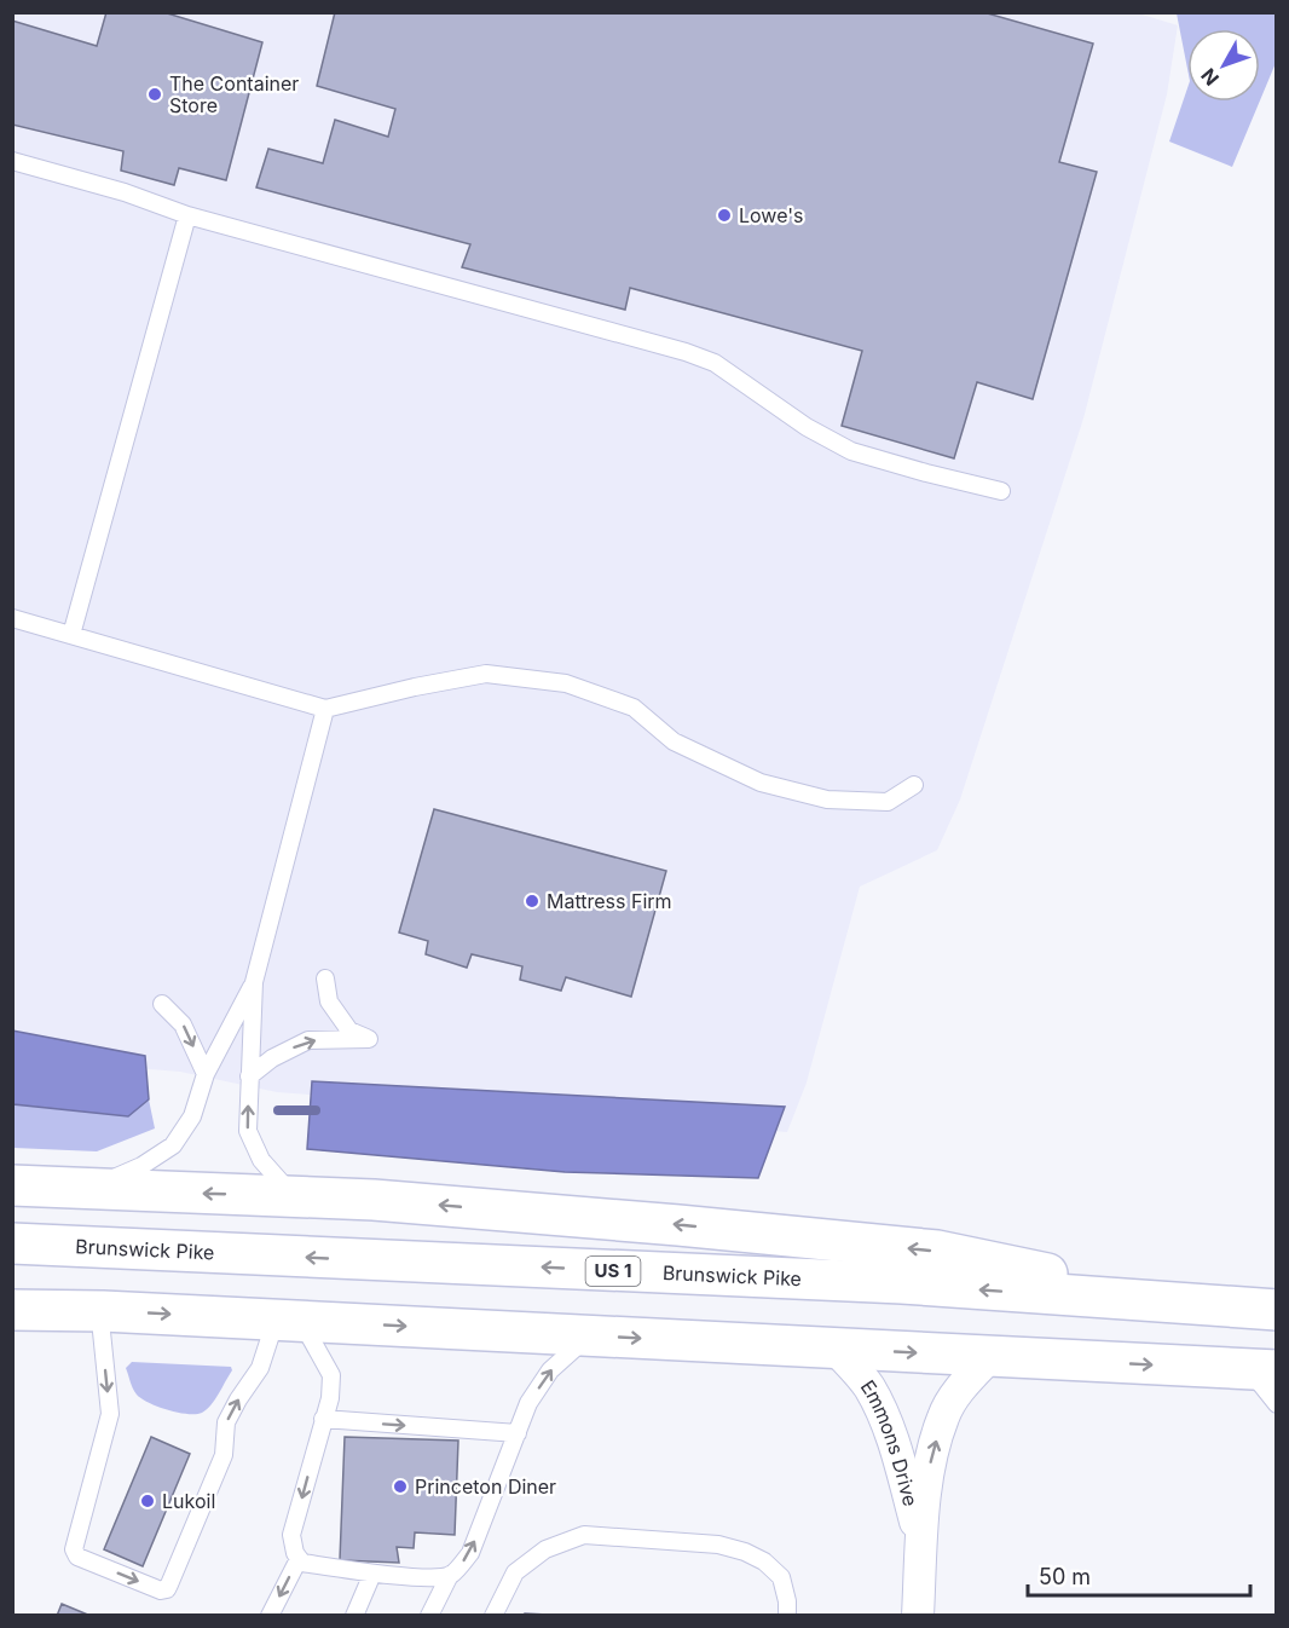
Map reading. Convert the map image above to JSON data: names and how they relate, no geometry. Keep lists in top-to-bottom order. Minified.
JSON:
{"streets":{"highway":["Brunswick Pike","US 1"],"street":["Emmons Drive"]},"one_way":["Emmons Drive"],"places":["The Container Store","Lowe's","Mattress Firm","Princeton Diner","Lukoil"],"scale_bar":"50 m","north":"bottom left"}
